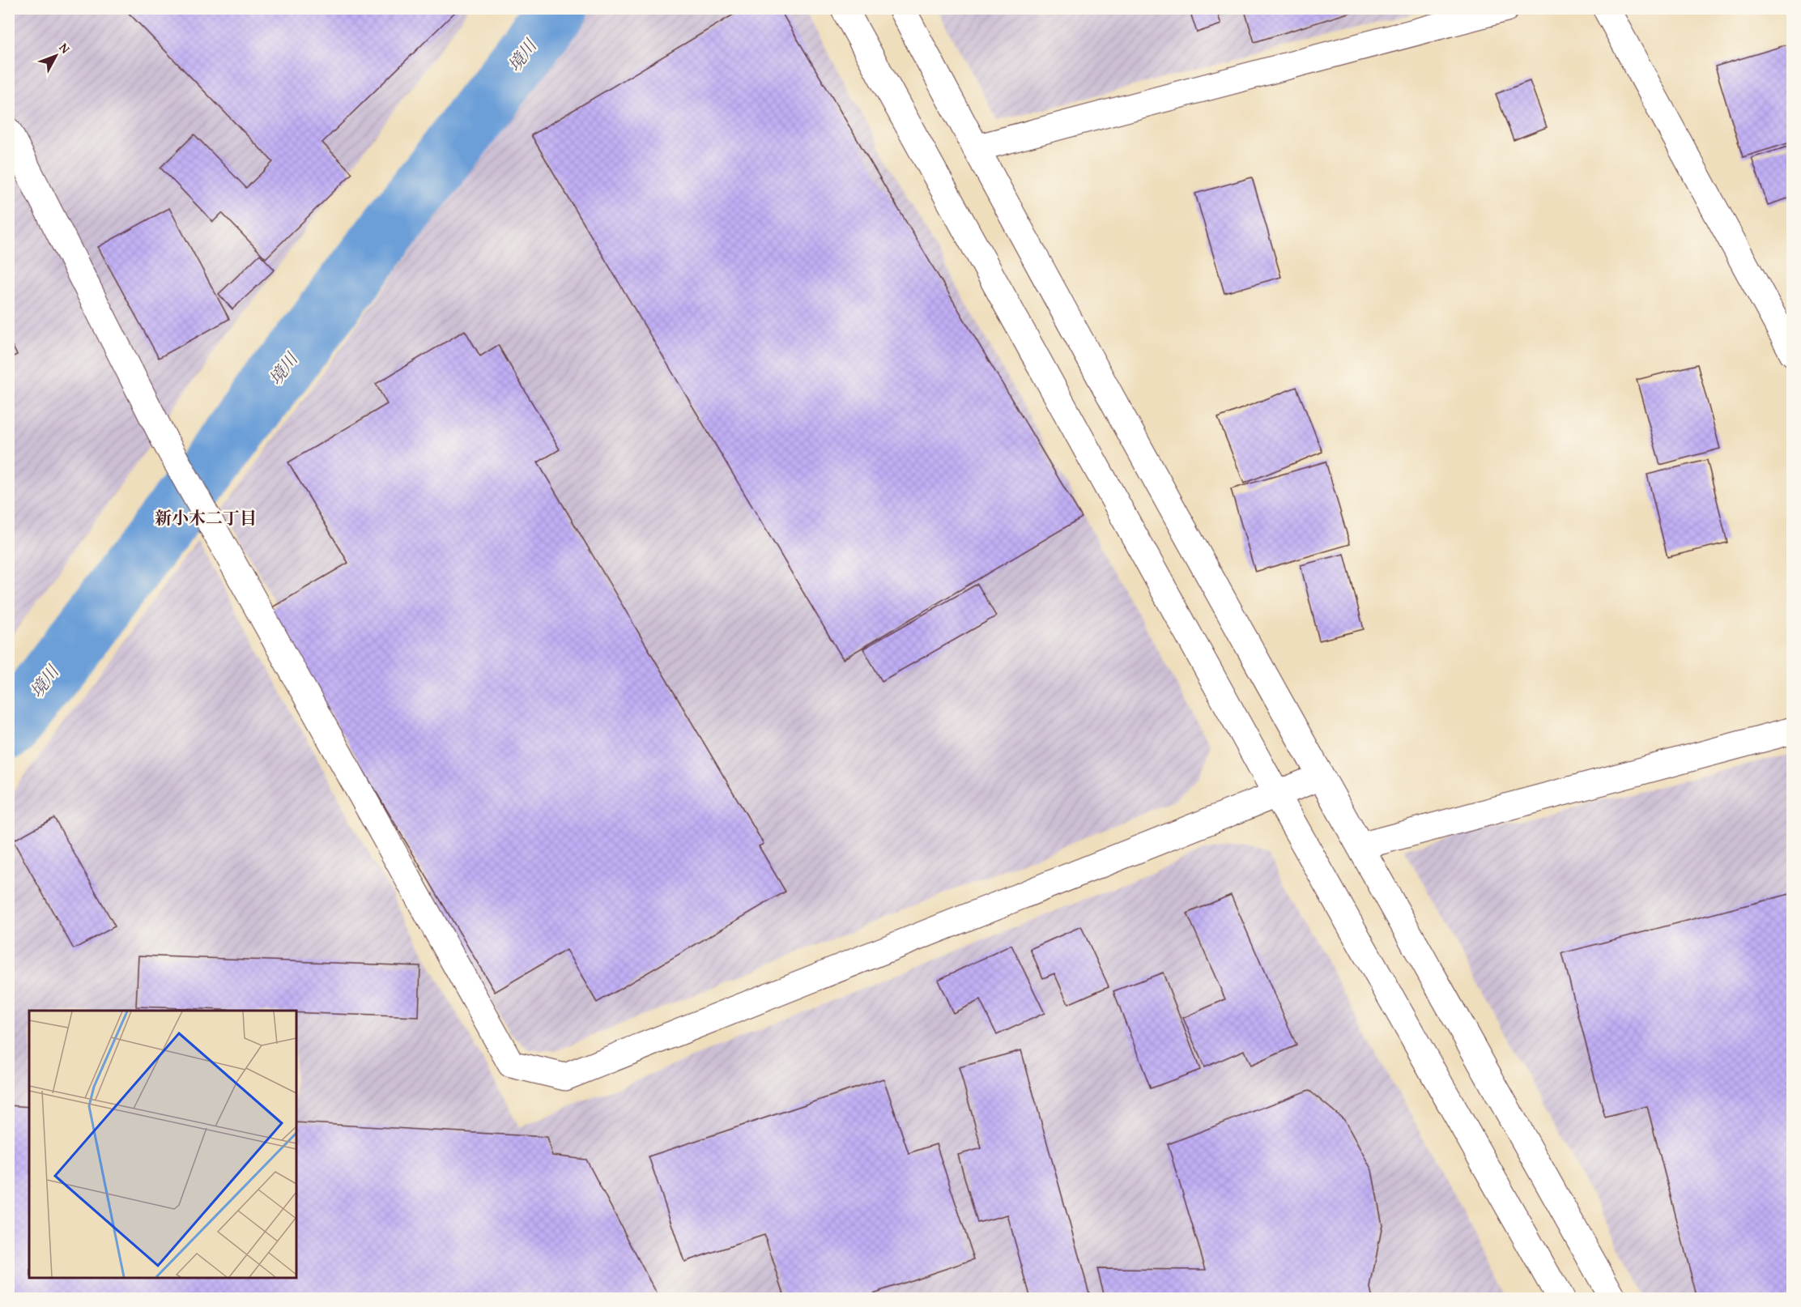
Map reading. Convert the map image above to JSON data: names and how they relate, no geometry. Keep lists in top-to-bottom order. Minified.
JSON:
{"districts":["新小木二丁目"],"water":["境川"],"north":"top right"}
